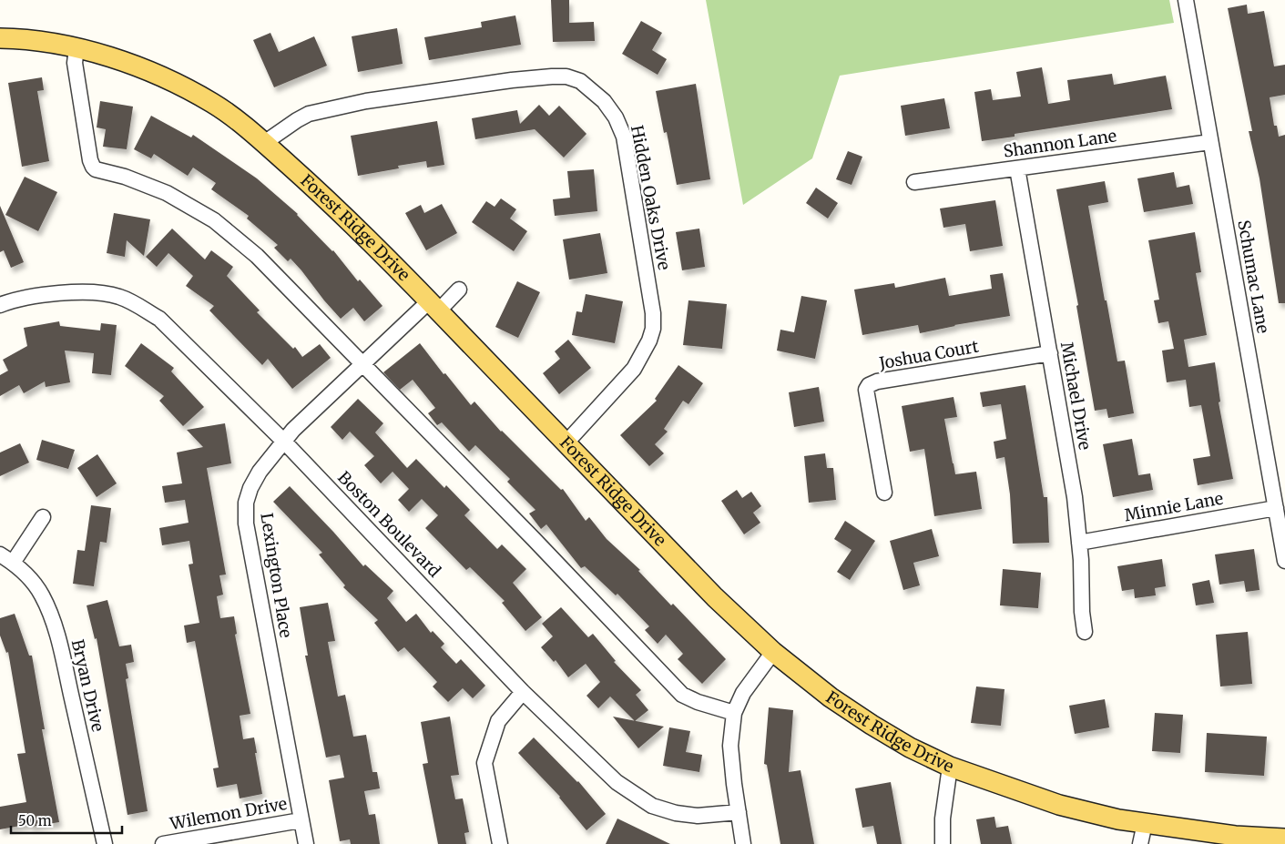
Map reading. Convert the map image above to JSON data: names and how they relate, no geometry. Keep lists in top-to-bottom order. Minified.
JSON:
{"streets":{"main road":["Forest Ridge Drive"],"street":["Shannon Lane","Hidden Oaks Drive","Schumac Lane","Joshua Court","Michael Drive","Minnie Lane","Boston Boulevard","Lexington Place","Bryan Drive","Wilemon Drive"]},"crossings":[["Shannon Lane","Schumac Lane"],["Shannon Lane","Michael Drive"],["Hidden Oaks Drive","Forest Ridge Drive"],["Forest Ridge Drive","Lexington Place"],["Schumac Lane","Minnie Lane"],["Joshua Court","Michael Drive"],["Michael Drive","Minnie Lane"],["Boston Boulevard","Lexington Place"],["Lexington Place","Wilemon Drive"]],"scale_bar":"50 m"}
